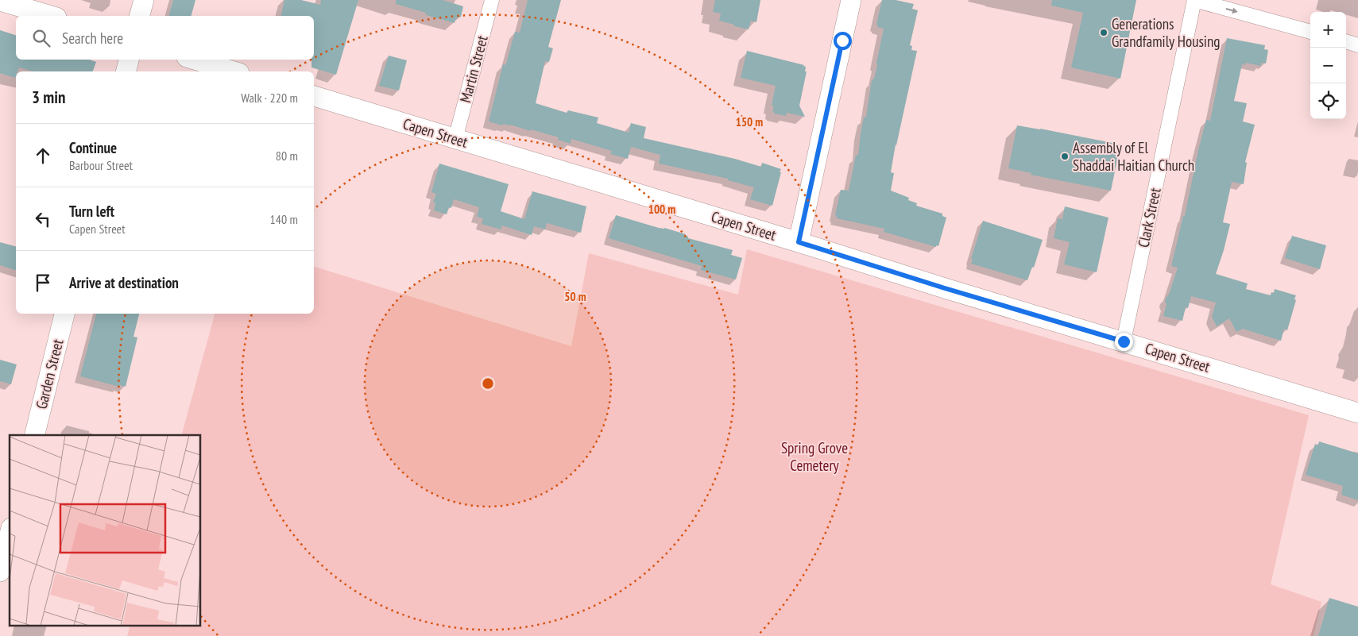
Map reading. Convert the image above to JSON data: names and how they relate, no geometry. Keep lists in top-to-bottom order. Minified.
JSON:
{"streets":{"street":["Martin Street","Capen Street","Clark Street","Garden Street"]},"crossings":[["Martin Street","Capen Street"],["Capen Street","Clark Street"]],"parks":["Spring Grove Cemetery"],"places":["Generations Grandfamily Housing","Assembly of El Shaddai Haitian Church"],"page":{"map_buttons":["+","−"],"search":"Search here","heading":["3 min","Walk · 220 m"],"list":[["Continue","Barbour Street","80 m"],["Turn left","Capen Street","140 m"],"Arrive at destination"]},"rings":["150 m","100 m","50 m"]}
